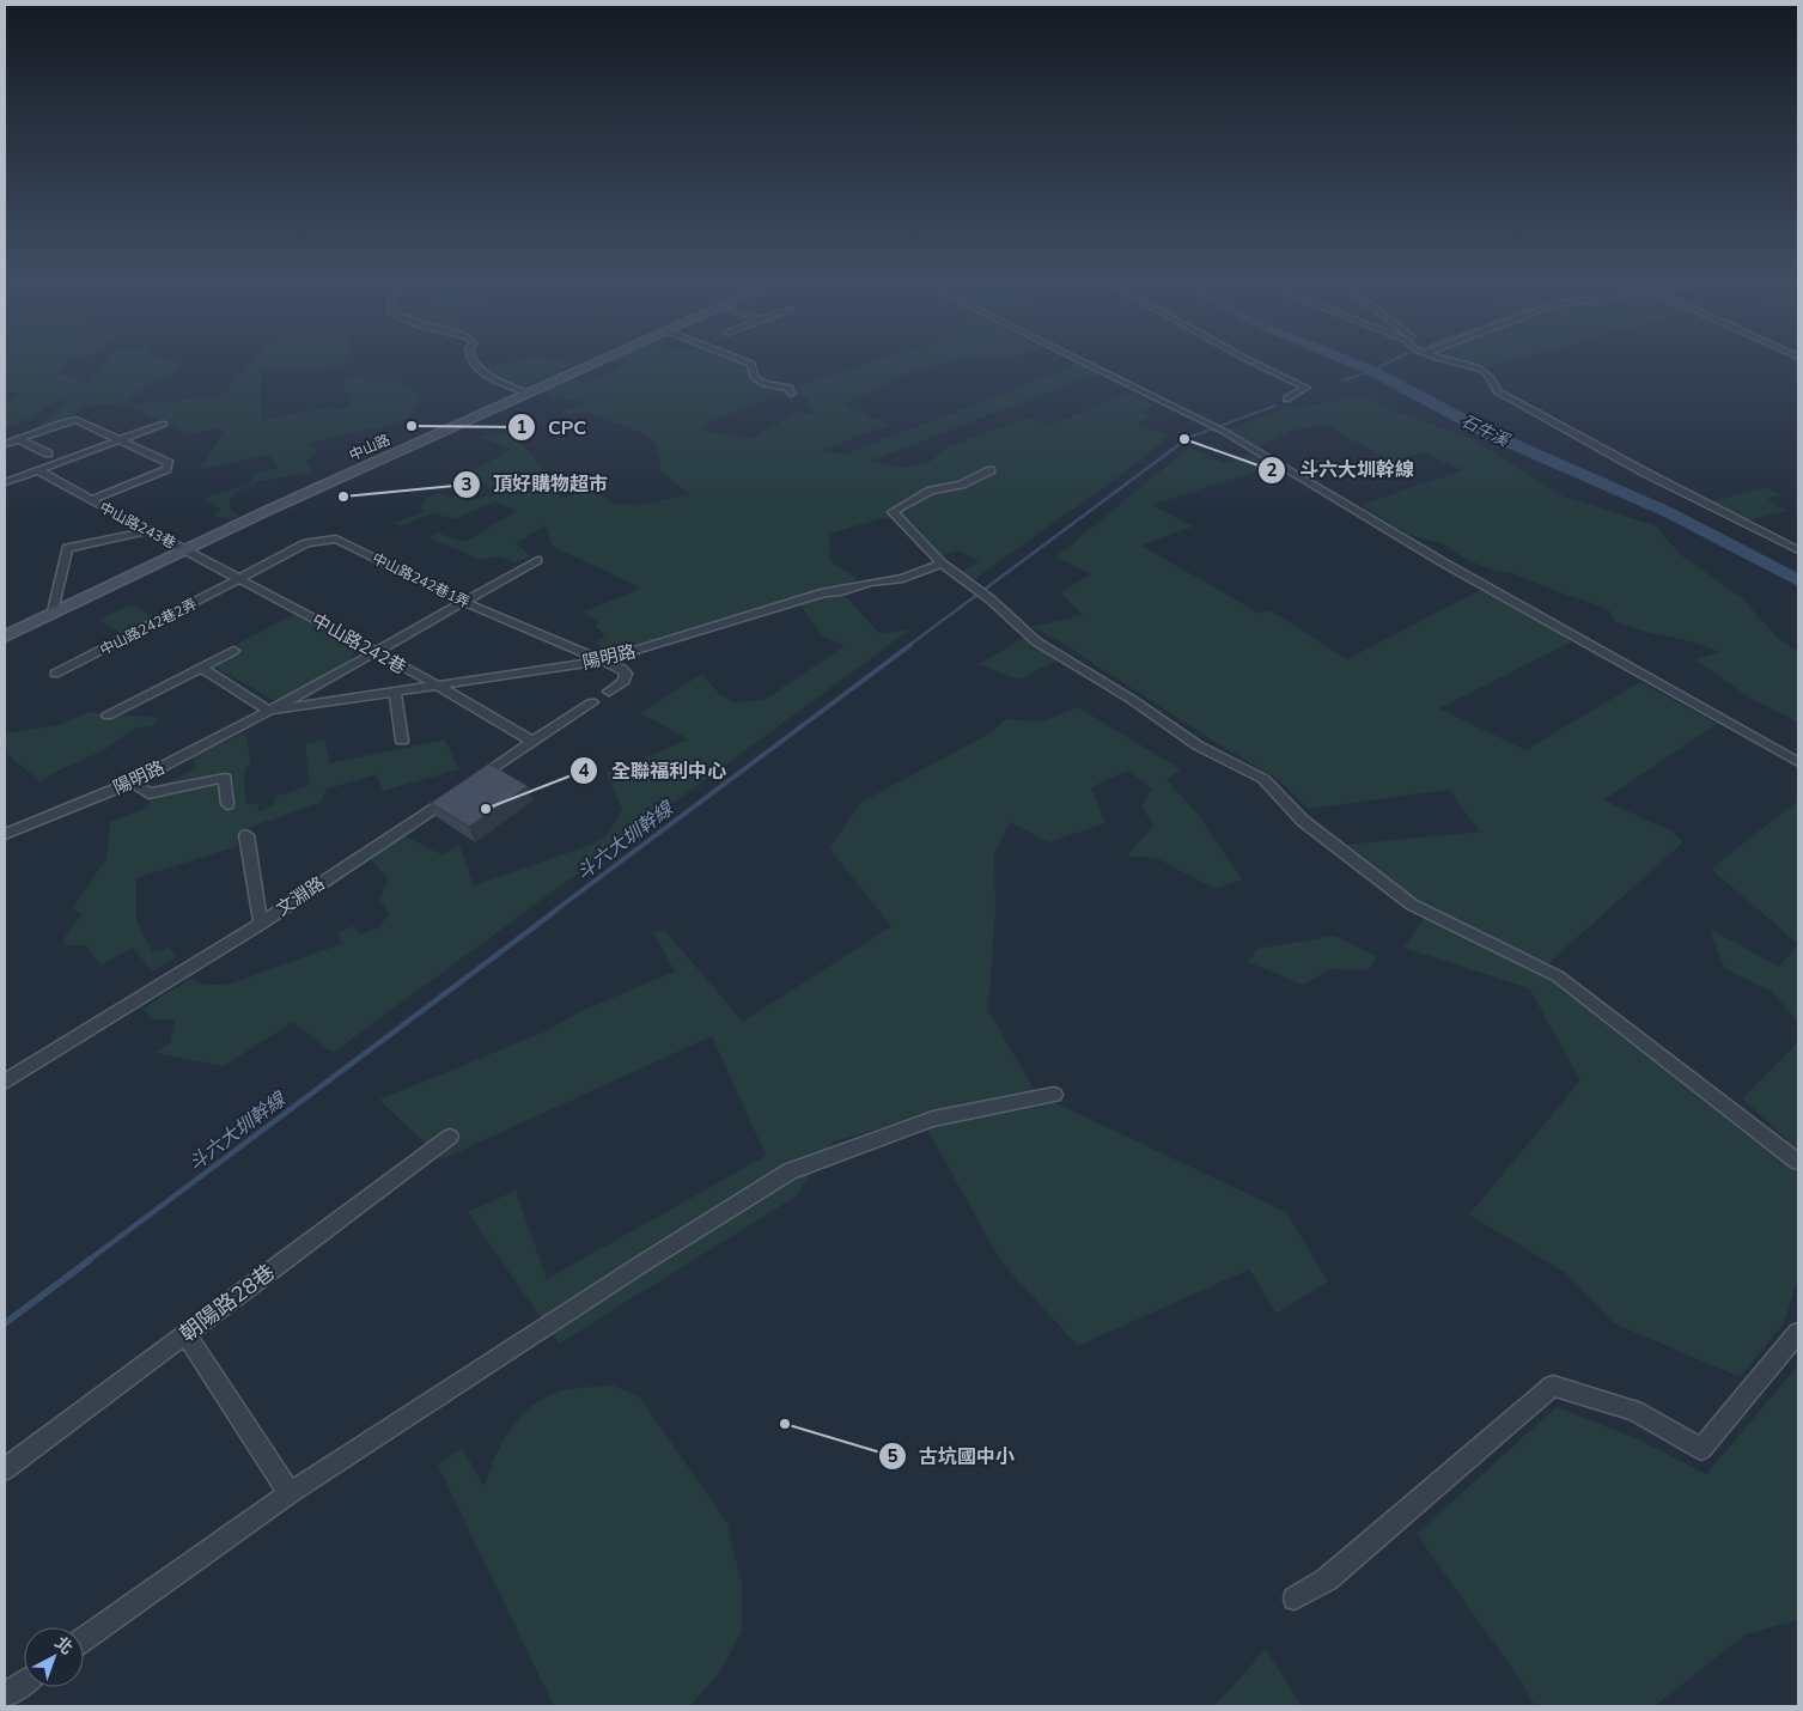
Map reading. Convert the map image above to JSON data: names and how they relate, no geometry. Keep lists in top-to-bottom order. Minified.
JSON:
{"streets":{"main road":["中山路"],"street":["中山路243巷","中山路242巷1弄","中山路242巷2弄","中山路242巷","陽明路","文淵路","朝陽路28巷"]},"crossings":[["中山路","中山路243巷"],["中山路","中山路242巷"],["中山路243巷","中山路242巷"],["中山路242巷1弄","中山路242巷2弄"],["中山路242巷1弄","中山路242巷"],["中山路242巷1弄","陽明路"],["中山路242巷2弄","中山路242巷"],["中山路242巷","陽明路"],["中山路242巷","文淵路"]],"water":["石牛溪","斗六大圳幹線"],"places":["CPC","斗六大圳幹線","頂好購物超市","全聯福利中心","古坑國中小"],"north":"top right"}
